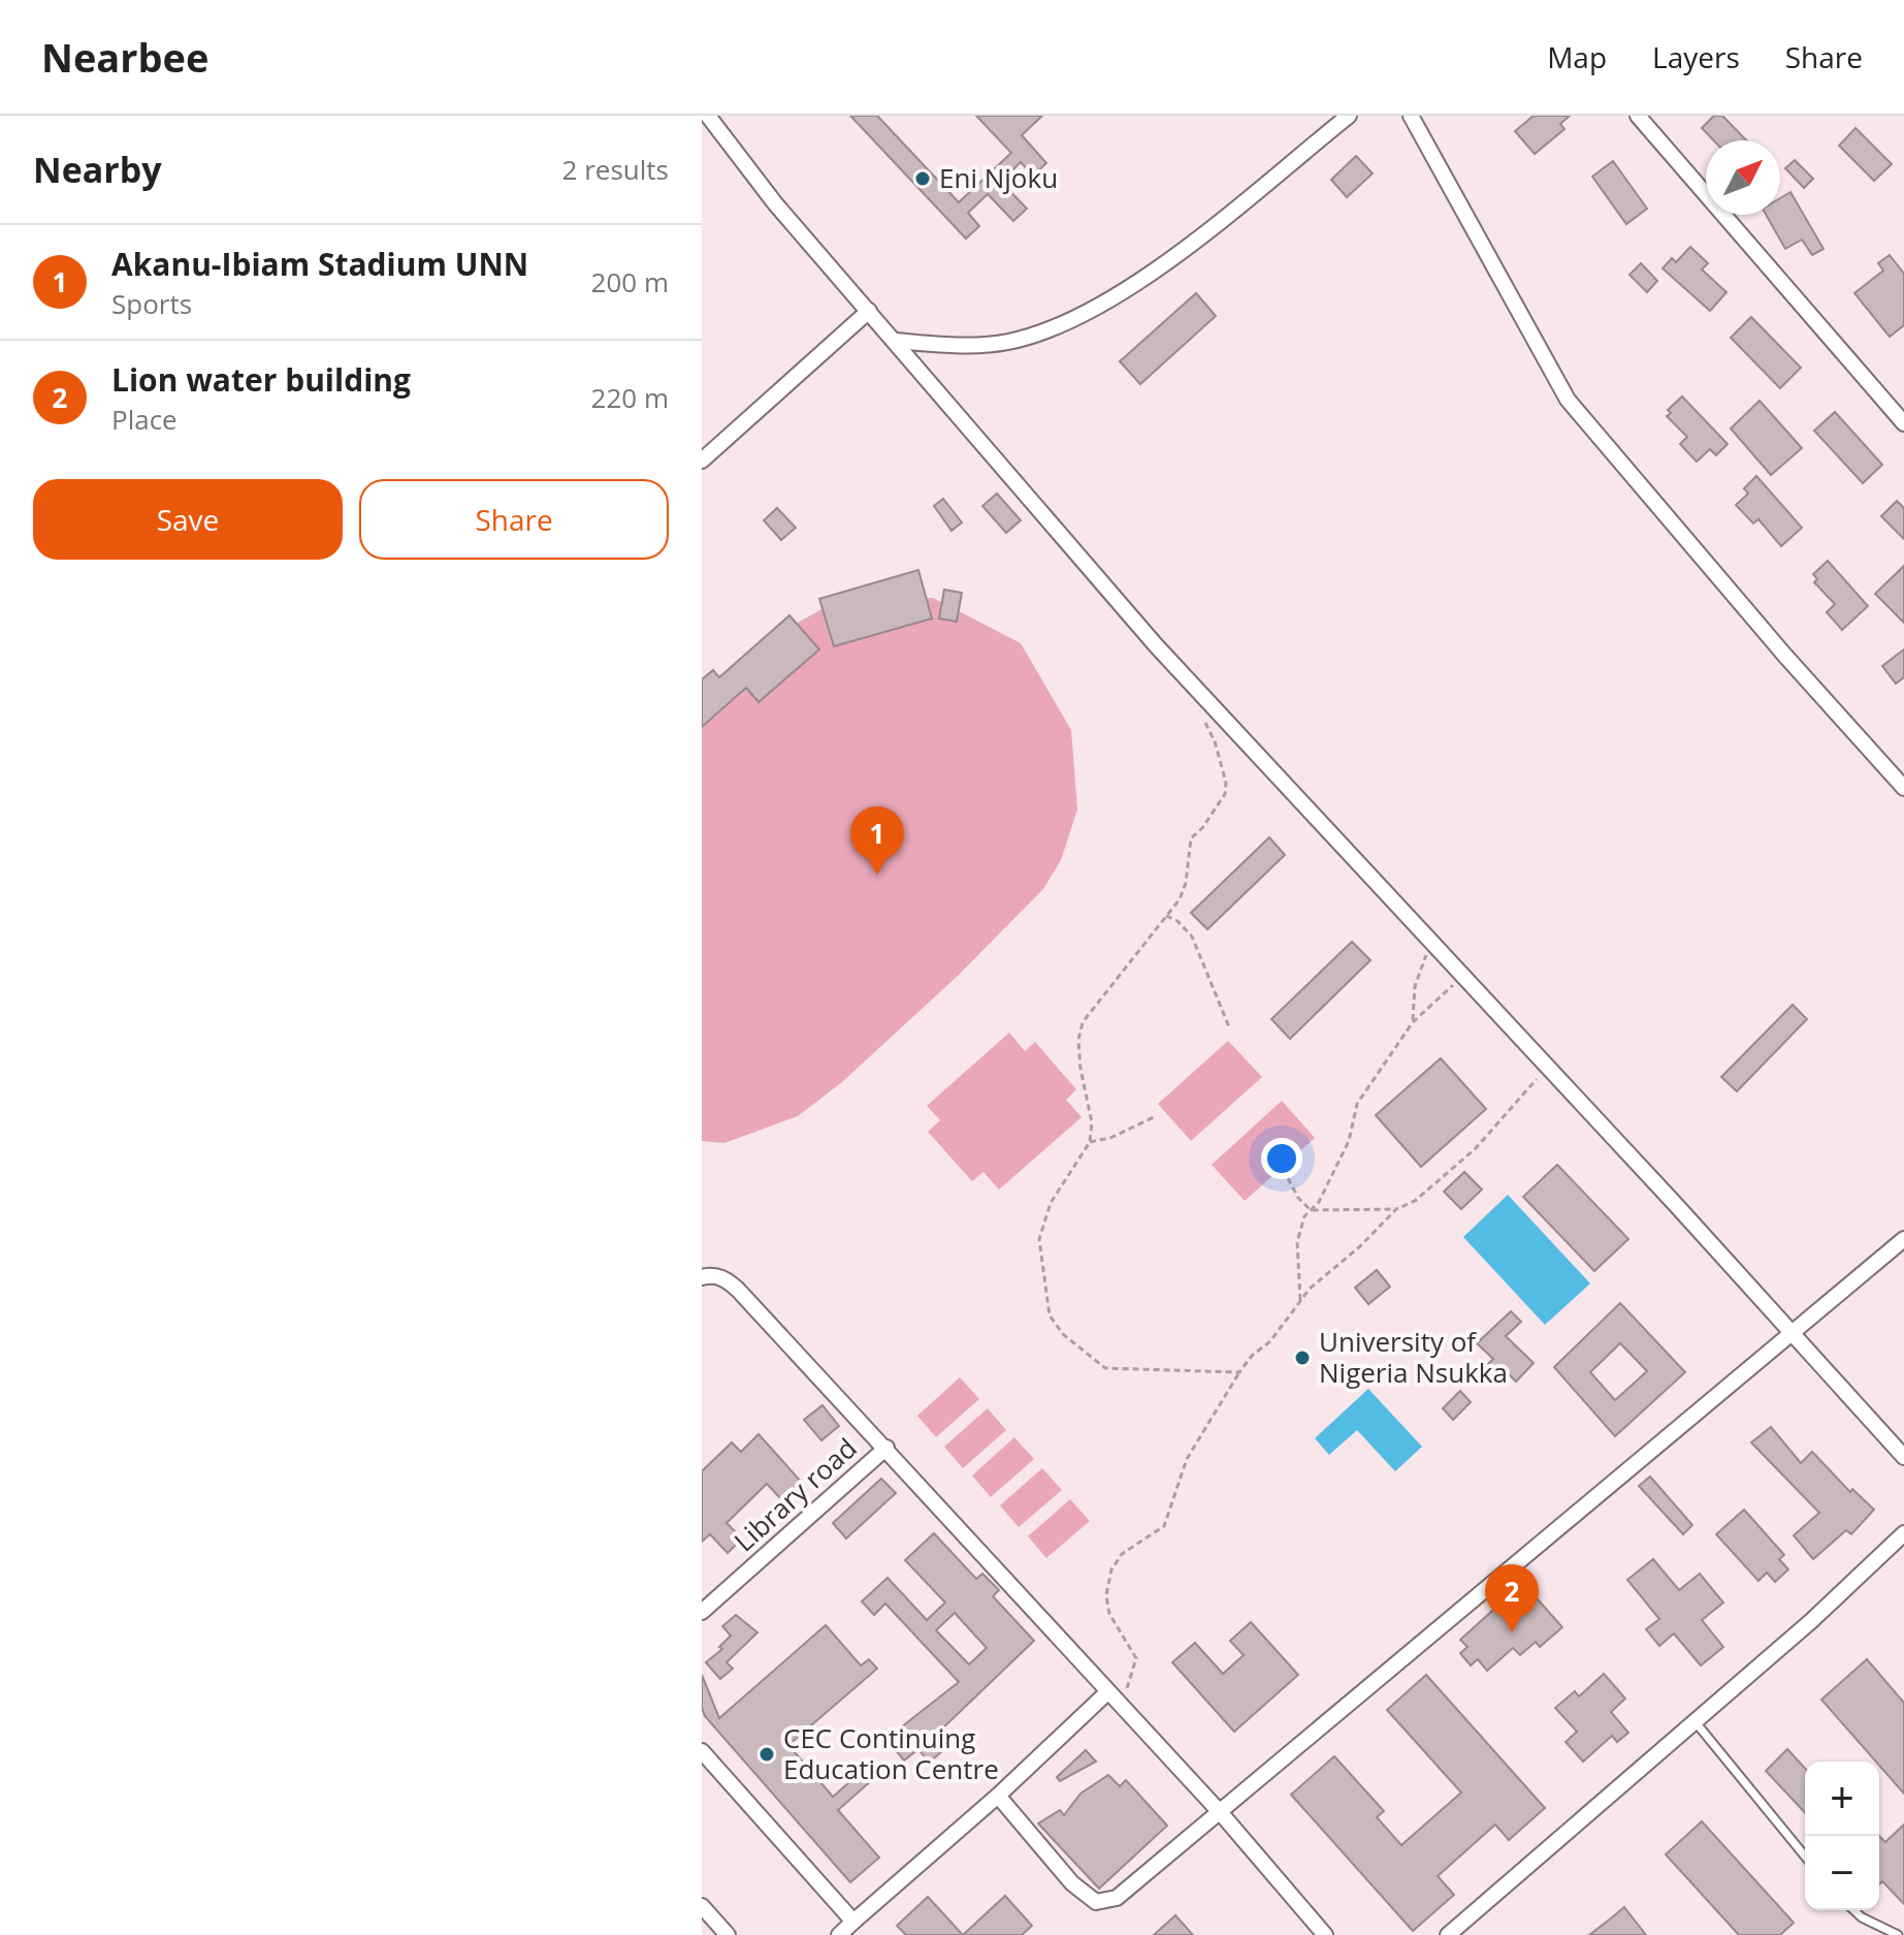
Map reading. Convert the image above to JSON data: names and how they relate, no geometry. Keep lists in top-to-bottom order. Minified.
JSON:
{"streets":{"street":["Library road"]},"places":["Eni Njoku","University of Nigeria Nsukka","CEC Continuing Education Centre"],"north":"top right","page":{"header":"Nearbee","nav":["Map","Layers","Share"],"heading":["Nearby","2 results"],"list":[{"mark":"1","name":"Akanu-Ibiam Stadium UNN","note":"Sports","value":"200 m"},{"mark":"2","name":"Lion water building","note":"Place","value":"220 m"}],"buttons":["Save","Share"],"pins":["1","2"],"map_buttons":["+","−"]}}
